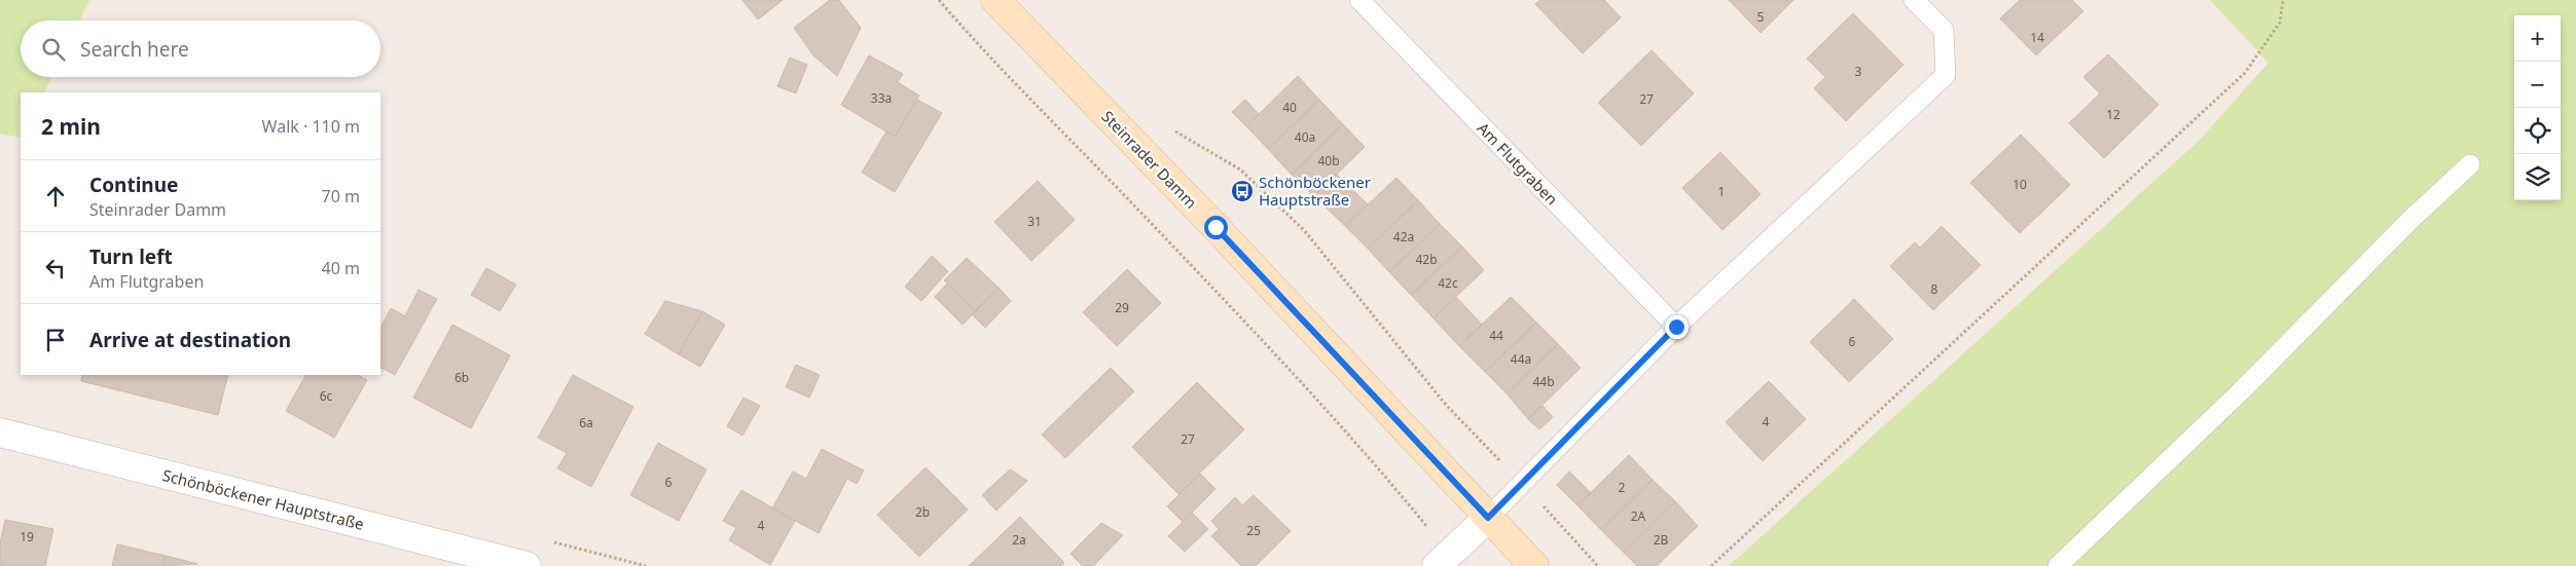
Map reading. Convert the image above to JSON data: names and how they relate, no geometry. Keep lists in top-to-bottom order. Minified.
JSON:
{"streets":{"main road":["Steinrader Damm"],"street":["Schönböckener Hauptstraße"],"lane":["Am Flutgraben"]},"places":{"bus stop":["Schönböckener Hauptstraße"]},"house_numbers":["5","14","3","33a","27","40","12","40a","40b","10","1","31","42a","42b","42c","8","29","44","6","44a","6b","44b","6c","4","6a","27","6","2","2b","2A","4","25","19","2a","2B"],"page":{"map_buttons":["+","−"],"search":"Search here","heading":["2 min","Walk · 110 m"],"list":[["Continue","Steinrader Damm","70 m"],["Turn left","Am Flutgraben","40 m"],"Arrive at destination"]}}
